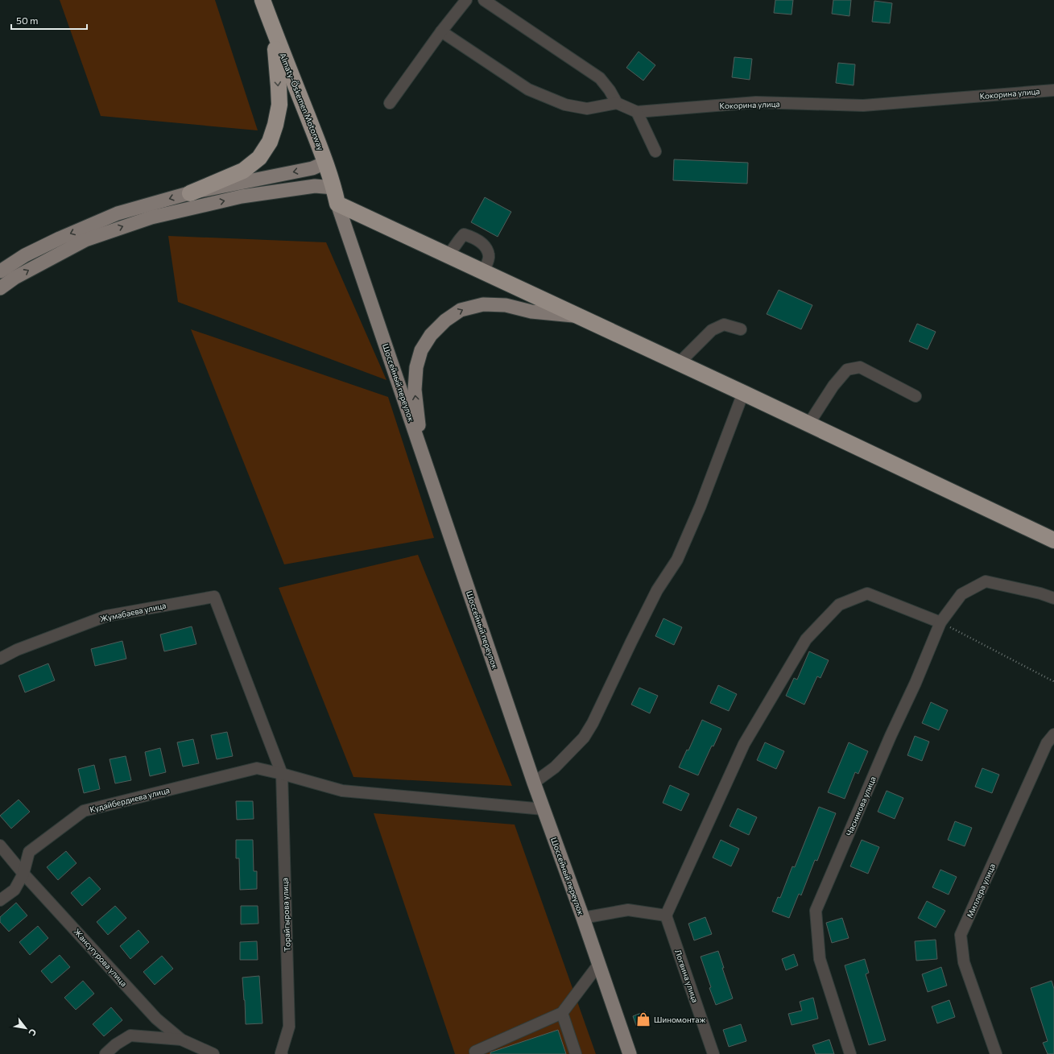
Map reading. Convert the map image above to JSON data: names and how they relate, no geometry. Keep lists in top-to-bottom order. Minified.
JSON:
{"streets":{"highway":["Almaty-Öskemen Motorway"],"main road":["Шоссейный переулок"],"street":["Кокорина улица","Жумабаева улица","Кудайбердиева улица","Часникова улица","Миллера улица","Торайгырова улица","Жансугурова улица","Логвина улица"]},"crossings":[["Almaty-Öskemen Motorway","Шоссейный переулок"],["Шоссейный переулок","Кудайбердиева улица"],["Жумабаева улица","Торайгырова улица"],["Кудайбердиева улица","Торайгырова улица"],["Кудайбердиева улица","Жансугурова улица"]],"places":{"shop":["Шиномонтаж"]},"scale_bar":"50 m","north":"bottom right"}
